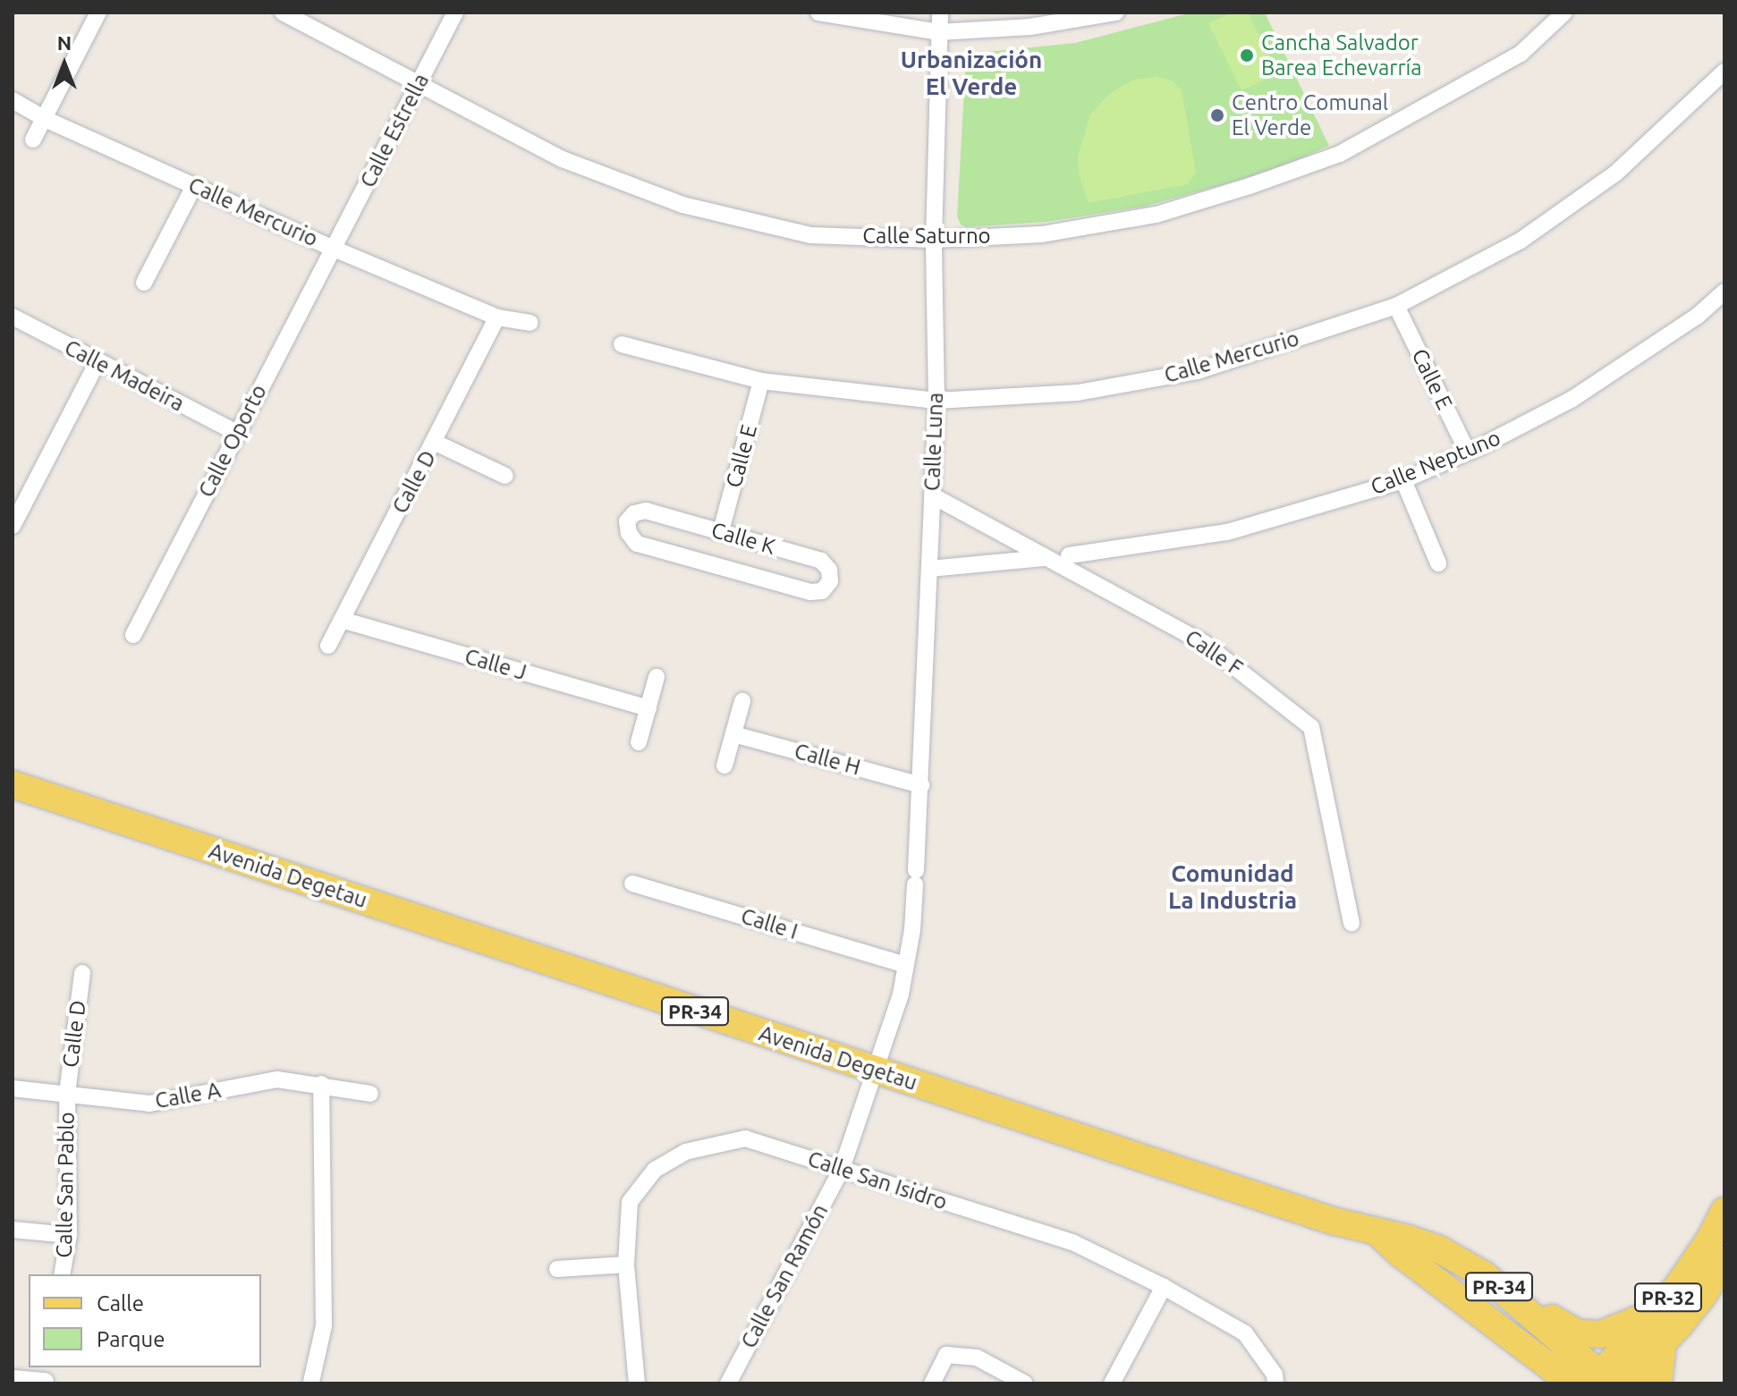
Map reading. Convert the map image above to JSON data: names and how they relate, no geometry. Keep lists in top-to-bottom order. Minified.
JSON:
{"streets":{"main road":["Avenida Degetau","PR-34","PR-32"],"street":["Calle Estrella","Calle Mercurio","Calle Saturno","Calle Madeira","Calle E","Calle Oporto","Calle Luna","Calle Neptuno","Calle D","Calle K","Calle F","Calle J","Calle H","Calle I","Calle A","Calle San Isidro","Calle San Pablo","Calle San Ramón"]},"crossings":[["Calle Estrella","Calle Mercurio"],["Calle Estrella","Calle Saturno"],["Calle Estrella","Calle Oporto"],["Calle Mercurio","Calle E"],["Calle Mercurio","Calle Oporto"],["Calle Mercurio","Calle Luna"],["Calle Mercurio","Calle D"],["Calle Saturno","Calle Luna"],["Calle Madeira","Calle Oporto"],["Calle E","Calle Neptuno"],["Calle E","Calle K"],["Calle Luna","Calle F"],["Calle Luna","Calle H"],["Calle Luna","Calle I"],["Calle Luna","Calle San Ramón"],["Calle D","Calle J"],["Calle D","Calle A"],["Calle D","Calle San Pablo"],["Avenida Degetau","Calle San Ramón"],["Avenida Degetau","PR-32"],["Calle I","Calle San Ramón"],["Calle A","Calle San Pablo"],["Calle San Isidro","Calle San Ramón"]],"districts":["Urbanización El Verde","Comunidad La Industria"],"places":["Cancha Salvador Barea Echevarría","Centro Comunal El Verde"],"legend":["Calle","Parque"],"north":"top"}
